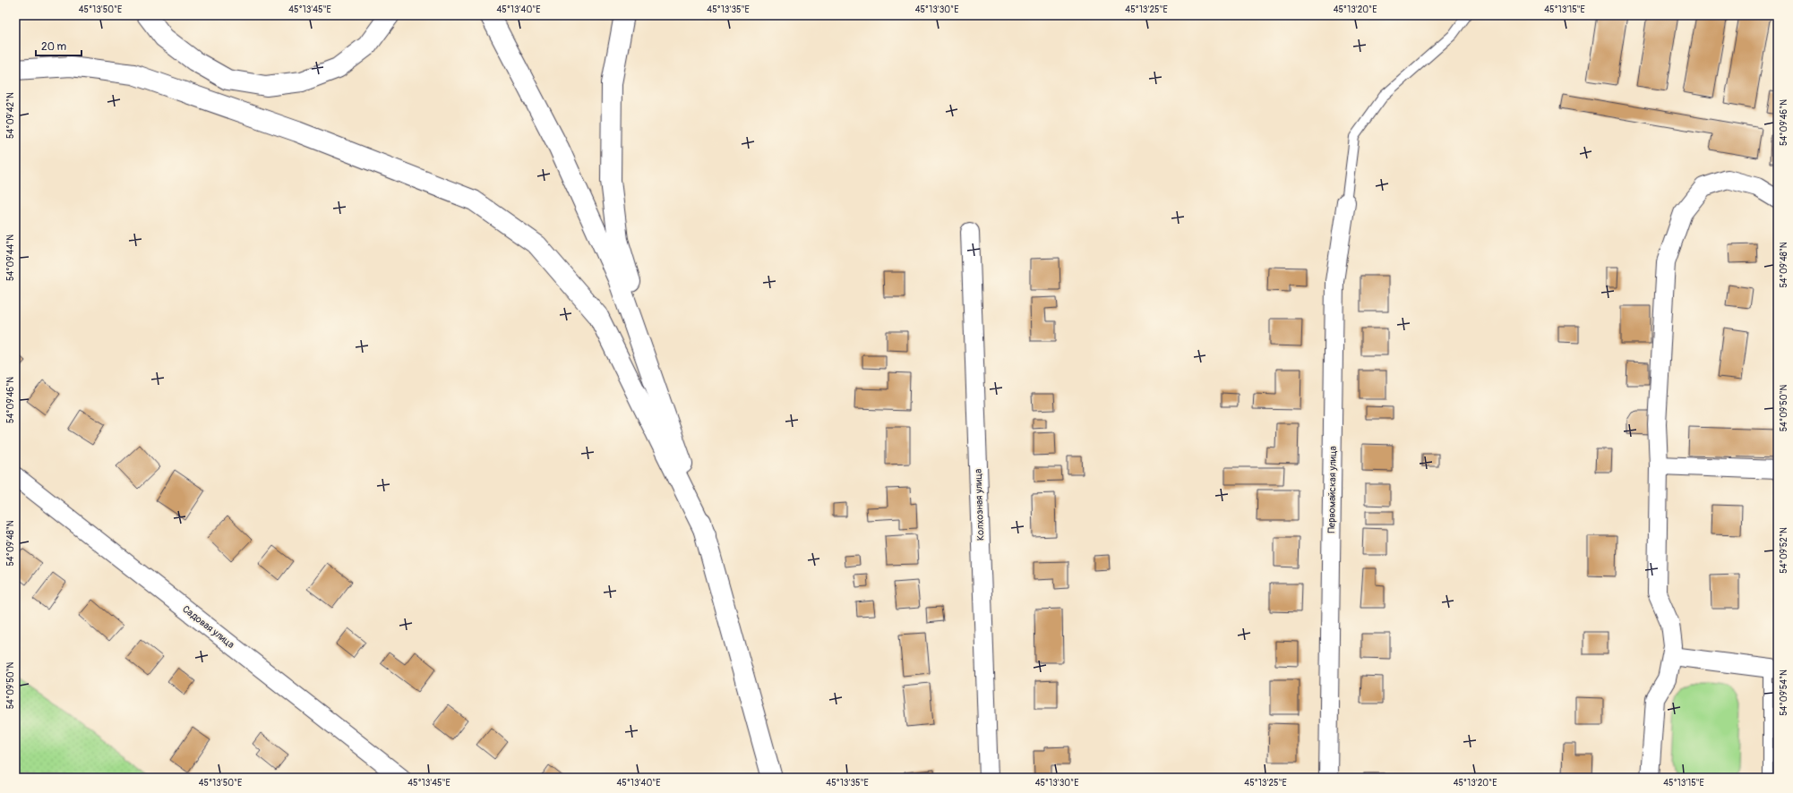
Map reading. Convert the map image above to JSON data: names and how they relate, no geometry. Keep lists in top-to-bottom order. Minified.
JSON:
{"streets":{"street":["Первомайская улица","Колхозная улица","Садовая улица"]},"scale_bar":"20 m","coordinates":["45°13'50\"E","45°13'45\"E","45°13'40\"E","45°13'35\"E","45°13'30\"E","45°13'25\"E","45°13'20\"E","45°13'15\"E","54°09'42\"N","54°09'46\"N","54°09'44\"N","54°09'48\"N","54°09'50\"N","54°09'52\"N","54°09'54\"N"]}
